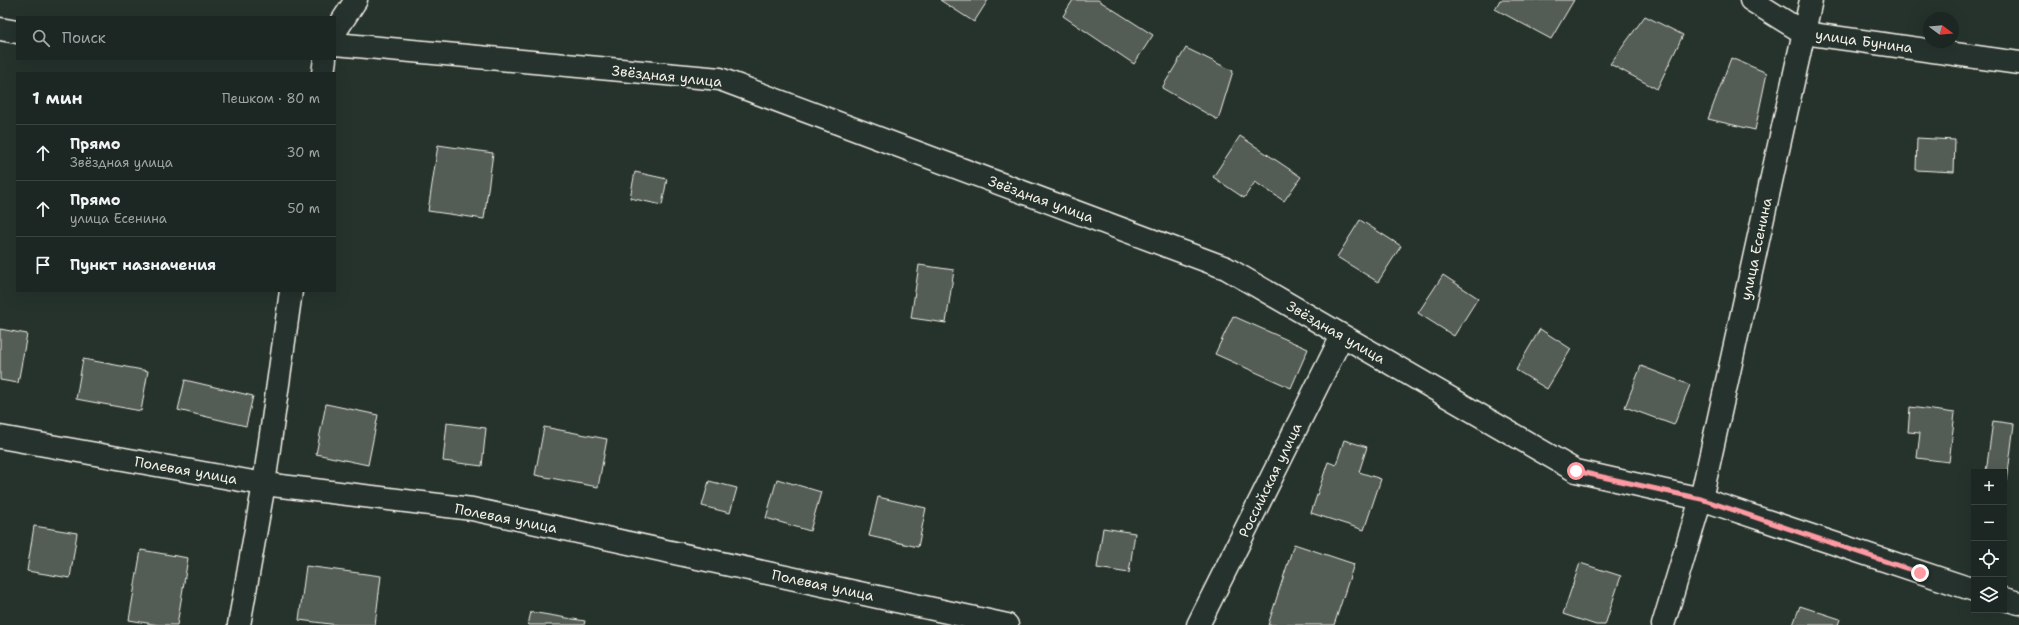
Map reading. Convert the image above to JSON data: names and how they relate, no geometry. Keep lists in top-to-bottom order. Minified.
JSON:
{"streets":{"street":["улица Бунина","Звёздная улица","улица Есенина","Полевая улица","Российская улица"]},"crossings":[["улица Бунина","улица Есенина"],["Звёздная улица","улица Есенина"],["Звёздная улица","Российская улица"]],"north":"right","page":{"search":"Поиск","heading":["1 мин","Пешком · 80 m"],"list":[["Прямо","Звёздная улица","30 m"],["Прямо","улица Есенина","50 m"],"Пункт назначения"],"map_buttons":["+","−"]}}
